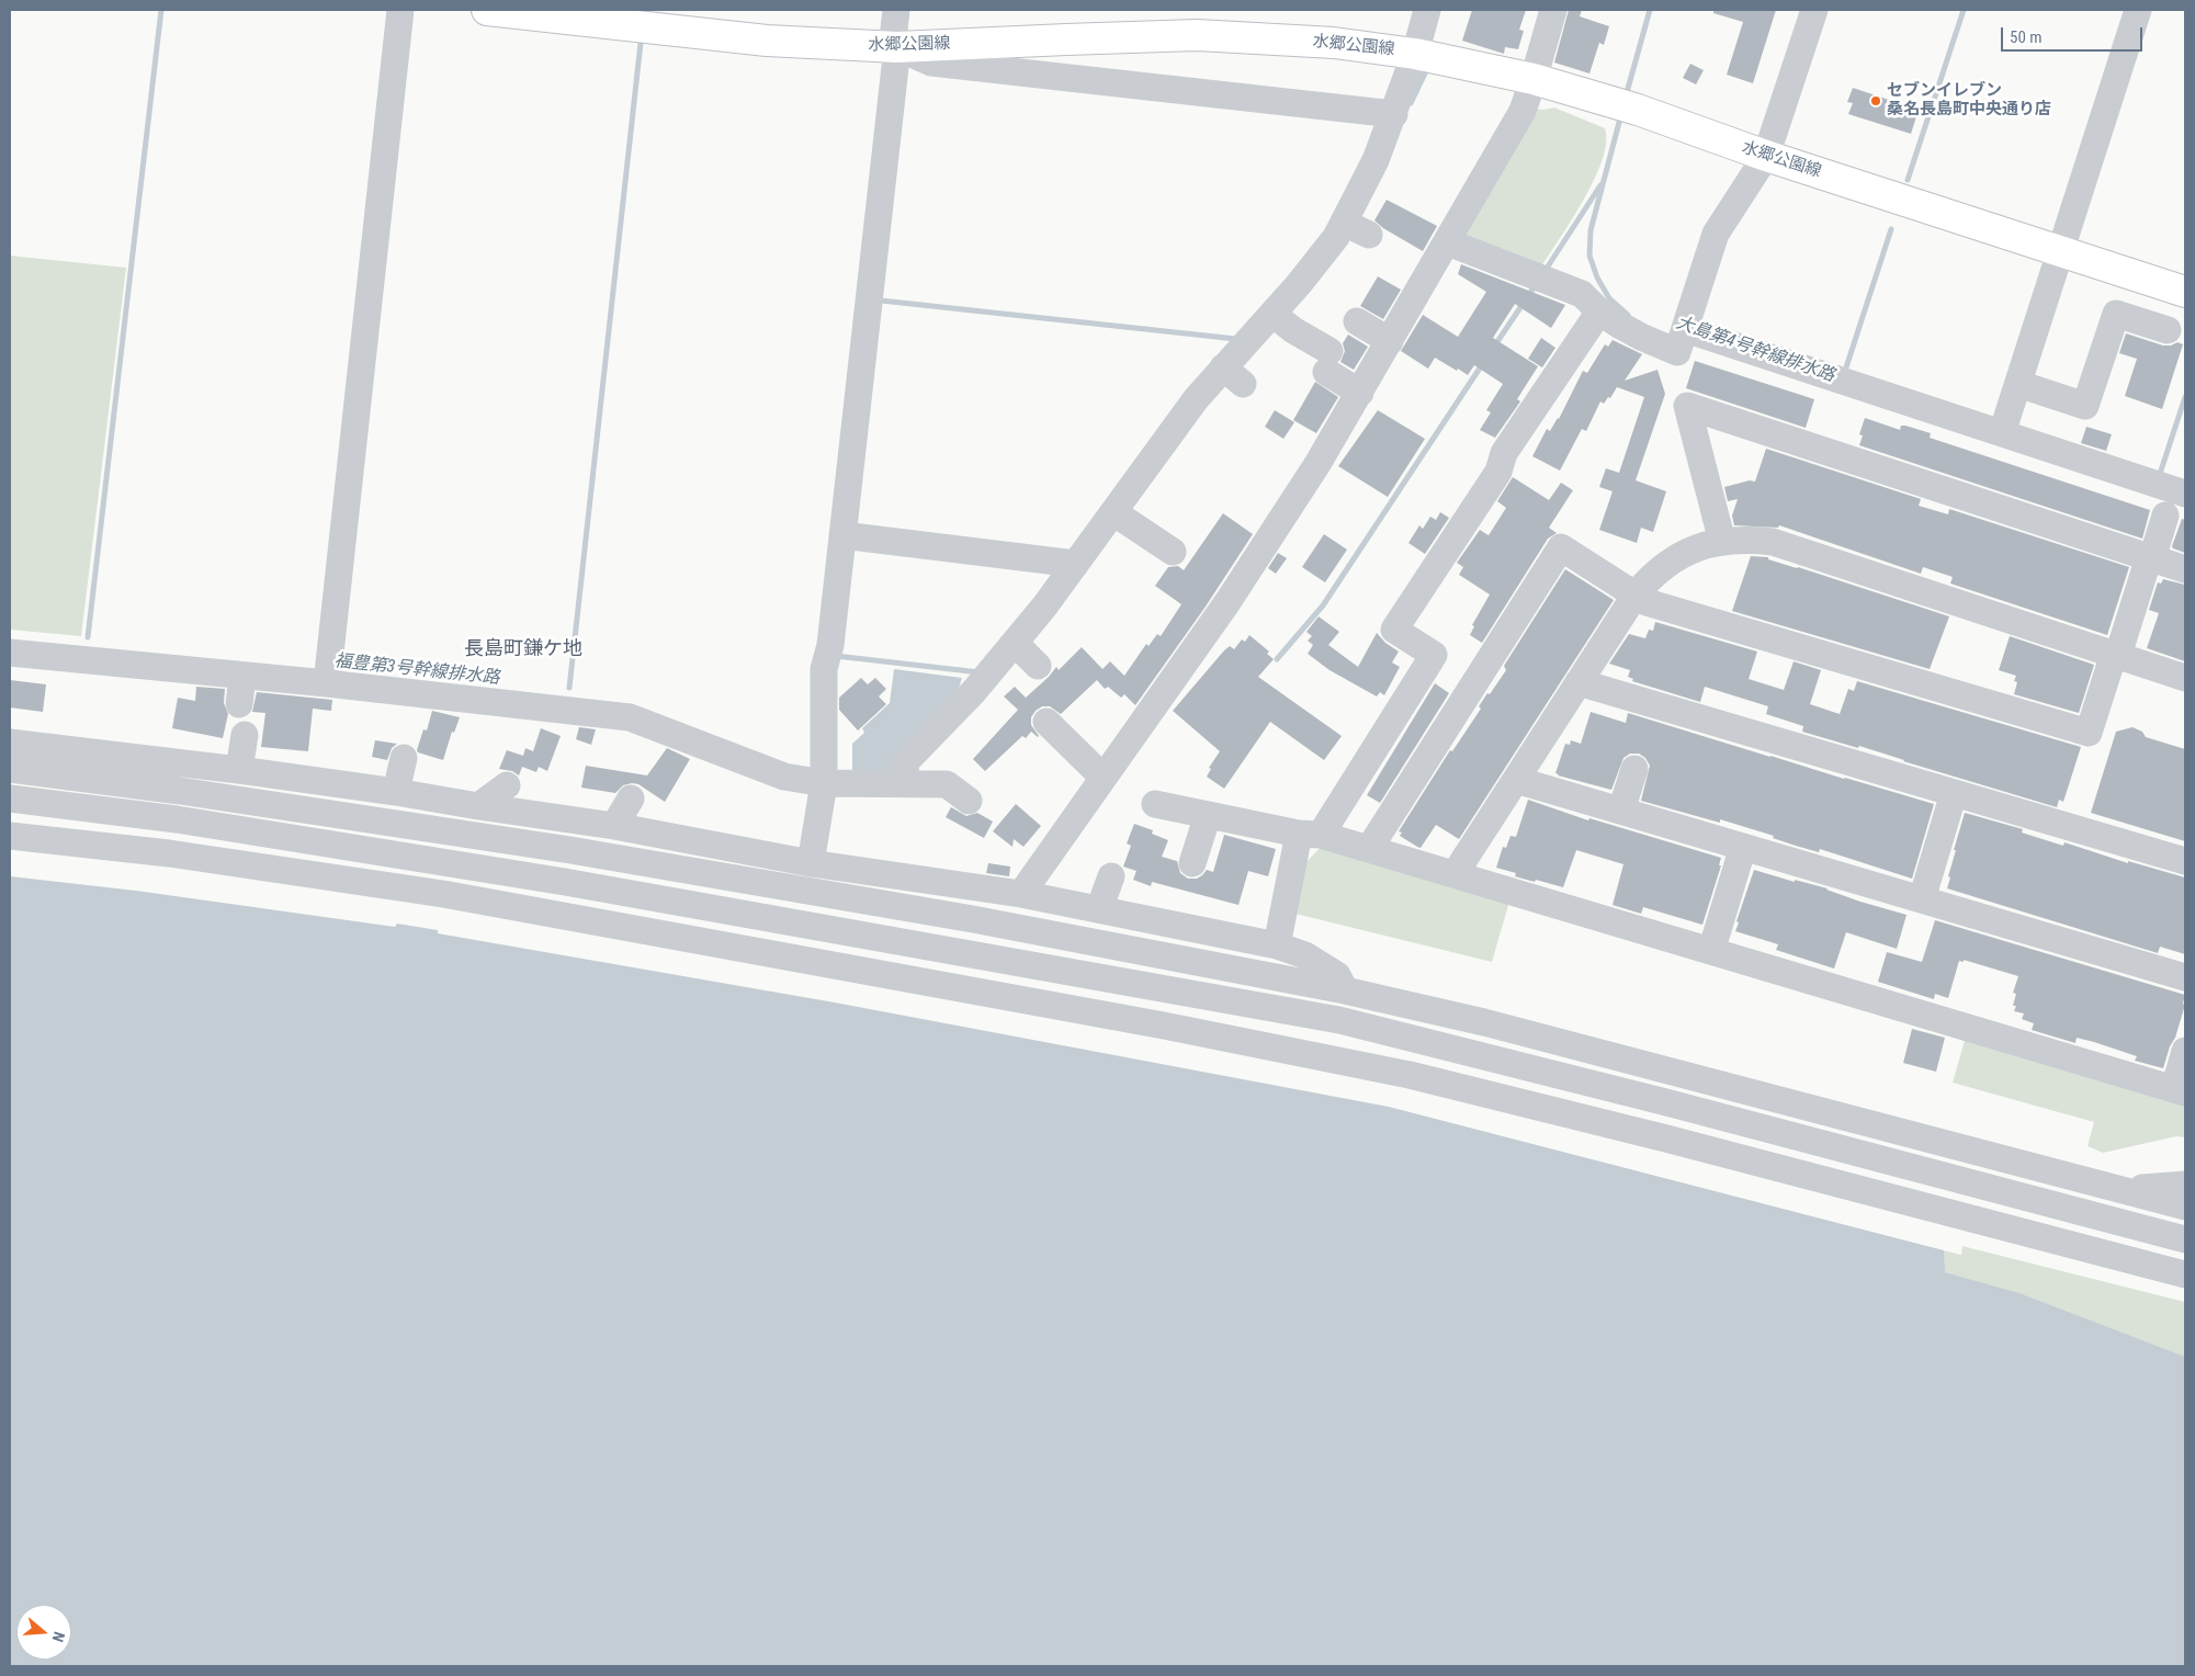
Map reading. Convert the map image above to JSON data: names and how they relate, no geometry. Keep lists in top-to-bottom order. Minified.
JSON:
{"streets":{"main road":["水郷公園線"]},"districts":["長島町鎌ケ地"],"water":["大島第4号幹線排水路","福豊第3号幹線排水路"],"places":["セブンイレブン 桑名長島町中央通り店"],"scale_bar":"50 m","north":"right"}
